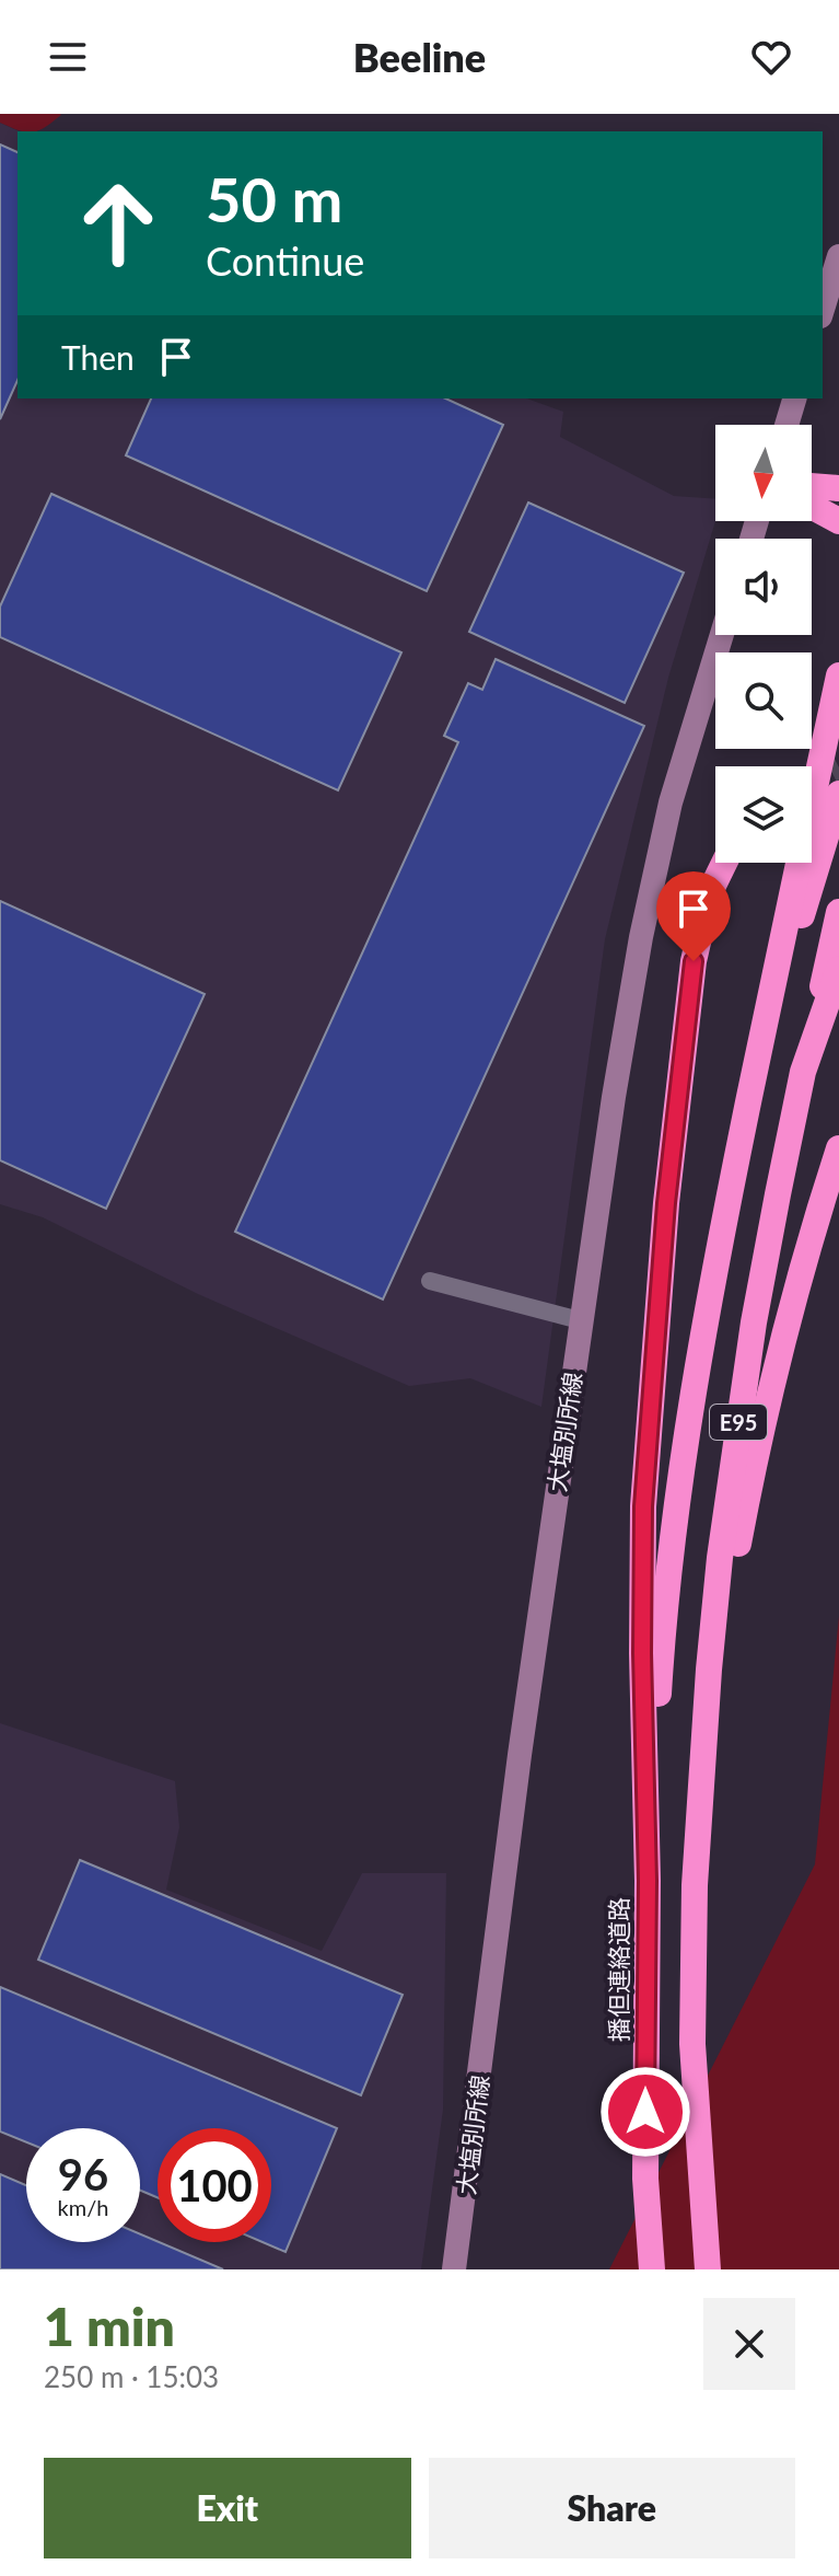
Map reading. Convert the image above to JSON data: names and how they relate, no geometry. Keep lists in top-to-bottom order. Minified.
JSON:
{"streets":{"highway":["E95","播但連絡道路"],"main road":["大塩別所線"]},"crossings":[["E95","播但連絡道路"]],"north":"bottom","page":{"header":"Beeline","turn":["50 m","Continue"],"then":"Then","speed":"96 km/h","limit":"100","heading":["1 min","250 m · 15:03"],"buttons":["Exit","Share"]}}
